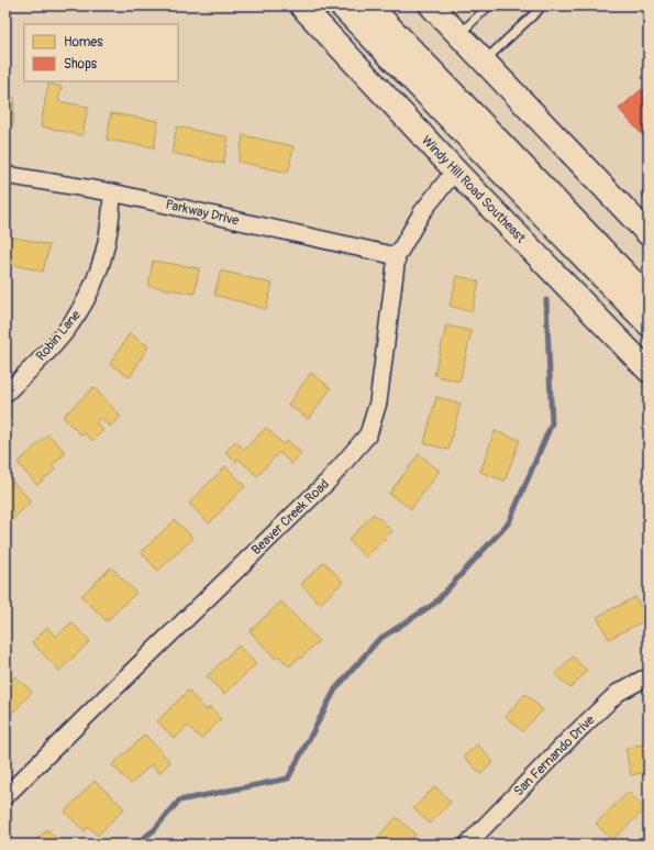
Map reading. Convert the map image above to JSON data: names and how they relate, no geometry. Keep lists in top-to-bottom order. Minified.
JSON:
{"streets":{"main road":["Windy Hill Road Southeast"],"street":["Parkway Drive","Robin Lane","Beaver Creek Road","San Fernando Drive"]},"crossings":[["Windy Hill Road Southeast","Beaver Creek Road"],["Parkway Drive","Robin Lane"],["Parkway Drive","Beaver Creek Road"]],"legend":["Homes","Shops"]}
